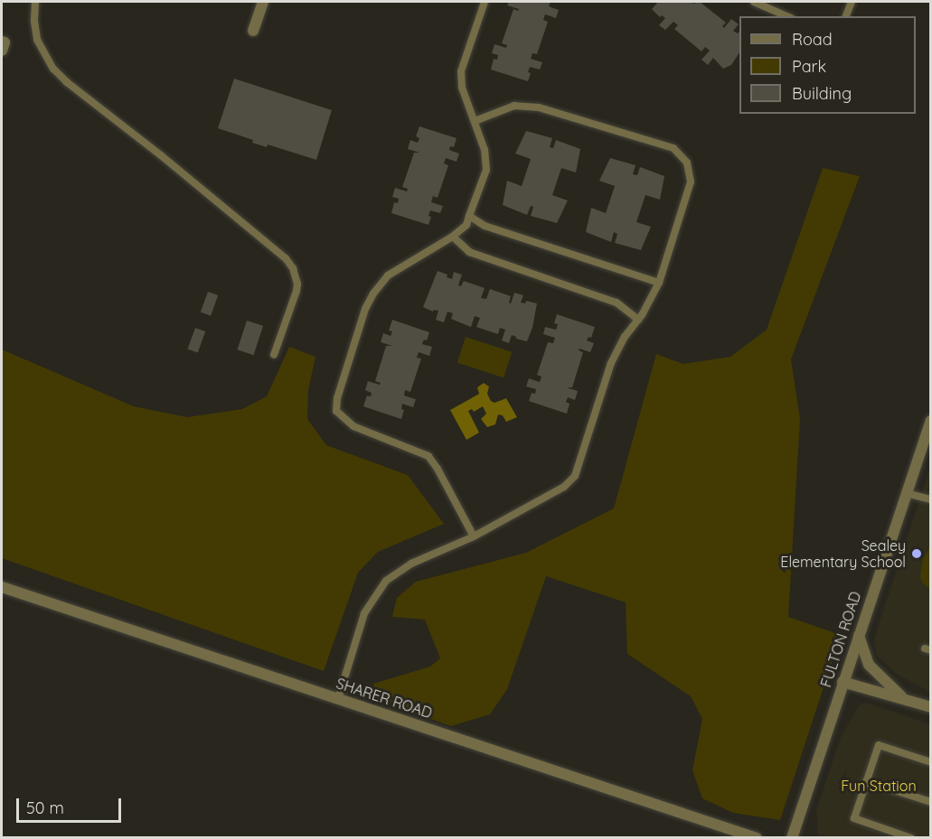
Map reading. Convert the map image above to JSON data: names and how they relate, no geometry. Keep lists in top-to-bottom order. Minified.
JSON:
{"streets":{"street":["FULTON ROAD","SHARER ROAD"]},"parks":["Fun Station"],"places":["Sealey Elementary School"],"legend":["Road","Park","Building"],"scale_bar":"50 m"}
